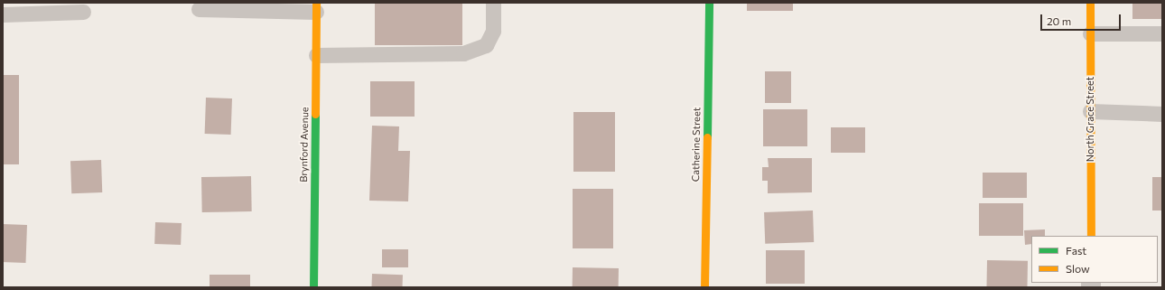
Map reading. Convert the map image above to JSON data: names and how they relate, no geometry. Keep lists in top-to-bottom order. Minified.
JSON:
{"streets":{"street":["North Grace Street","Brynford Avenue","Catherine Street"]},"legend":["Fast","Slow"],"scale_bar":"20 m"}
